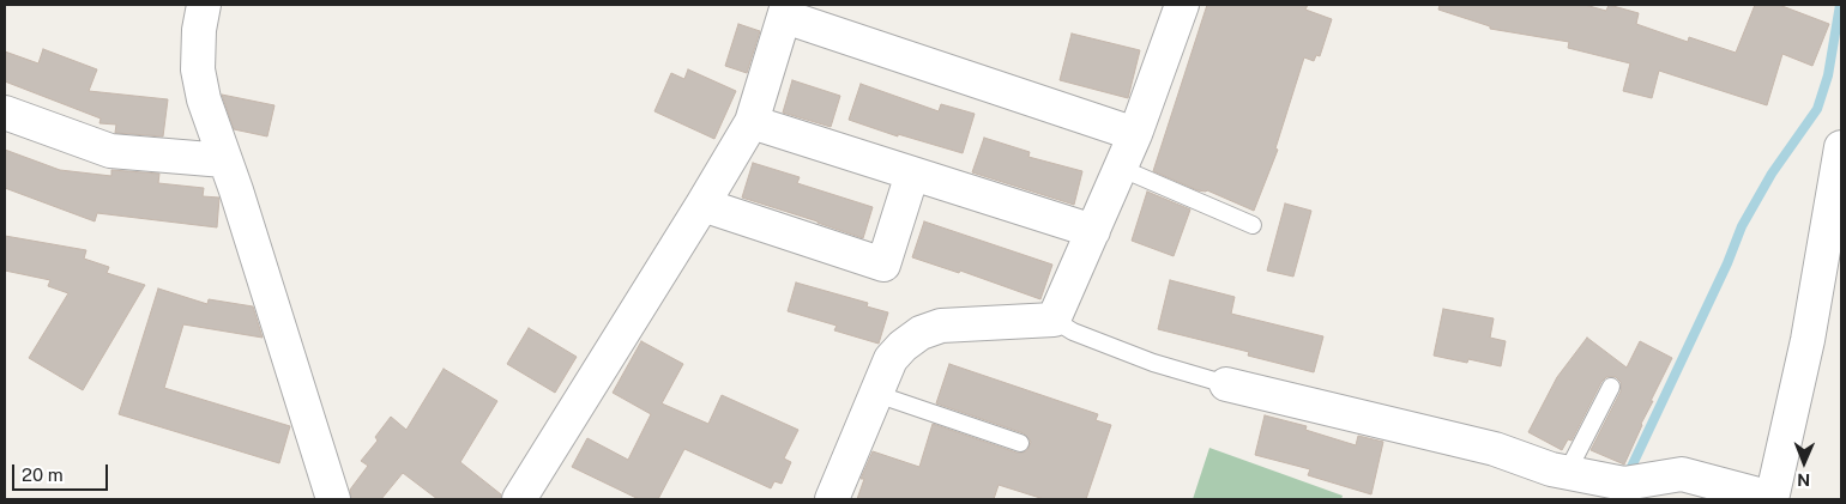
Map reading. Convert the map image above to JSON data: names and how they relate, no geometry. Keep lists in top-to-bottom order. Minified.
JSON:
{"scale_bar":"20 m","north":"bottom"}
